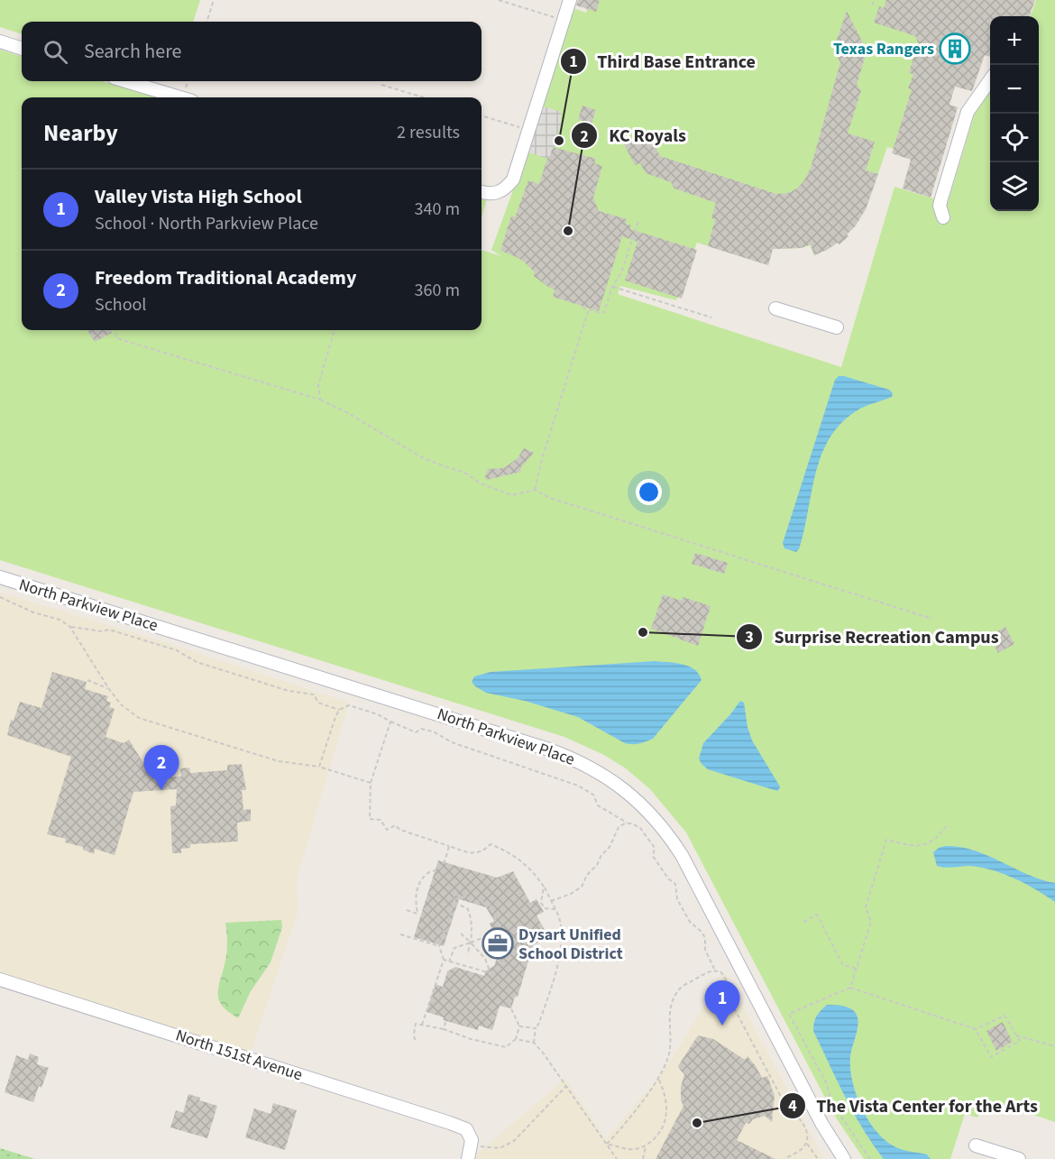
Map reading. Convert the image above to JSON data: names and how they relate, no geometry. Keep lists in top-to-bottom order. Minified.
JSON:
{"streets":{"street":["North Parkview Place","North 151st Avenue"]},"places":{"building":["Texas Rangers"],"other":["Third Base Entrance","KC Royals","Surprise Recreation Campus","The Vista Center for the Arts"],"office":["Dysart Unified School District"]},"page":{"map_buttons":["+","−"],"search":"Search here","heading":["Nearby","2 results"],"list":[{"mark":"1","name":"Valley Vista High School","note":"School · North Parkview Place","value":"340 m"},{"mark":"2","name":"Freedom Traditional Academy","note":"School","value":"360 m"}],"pins":["2","1"]}}
